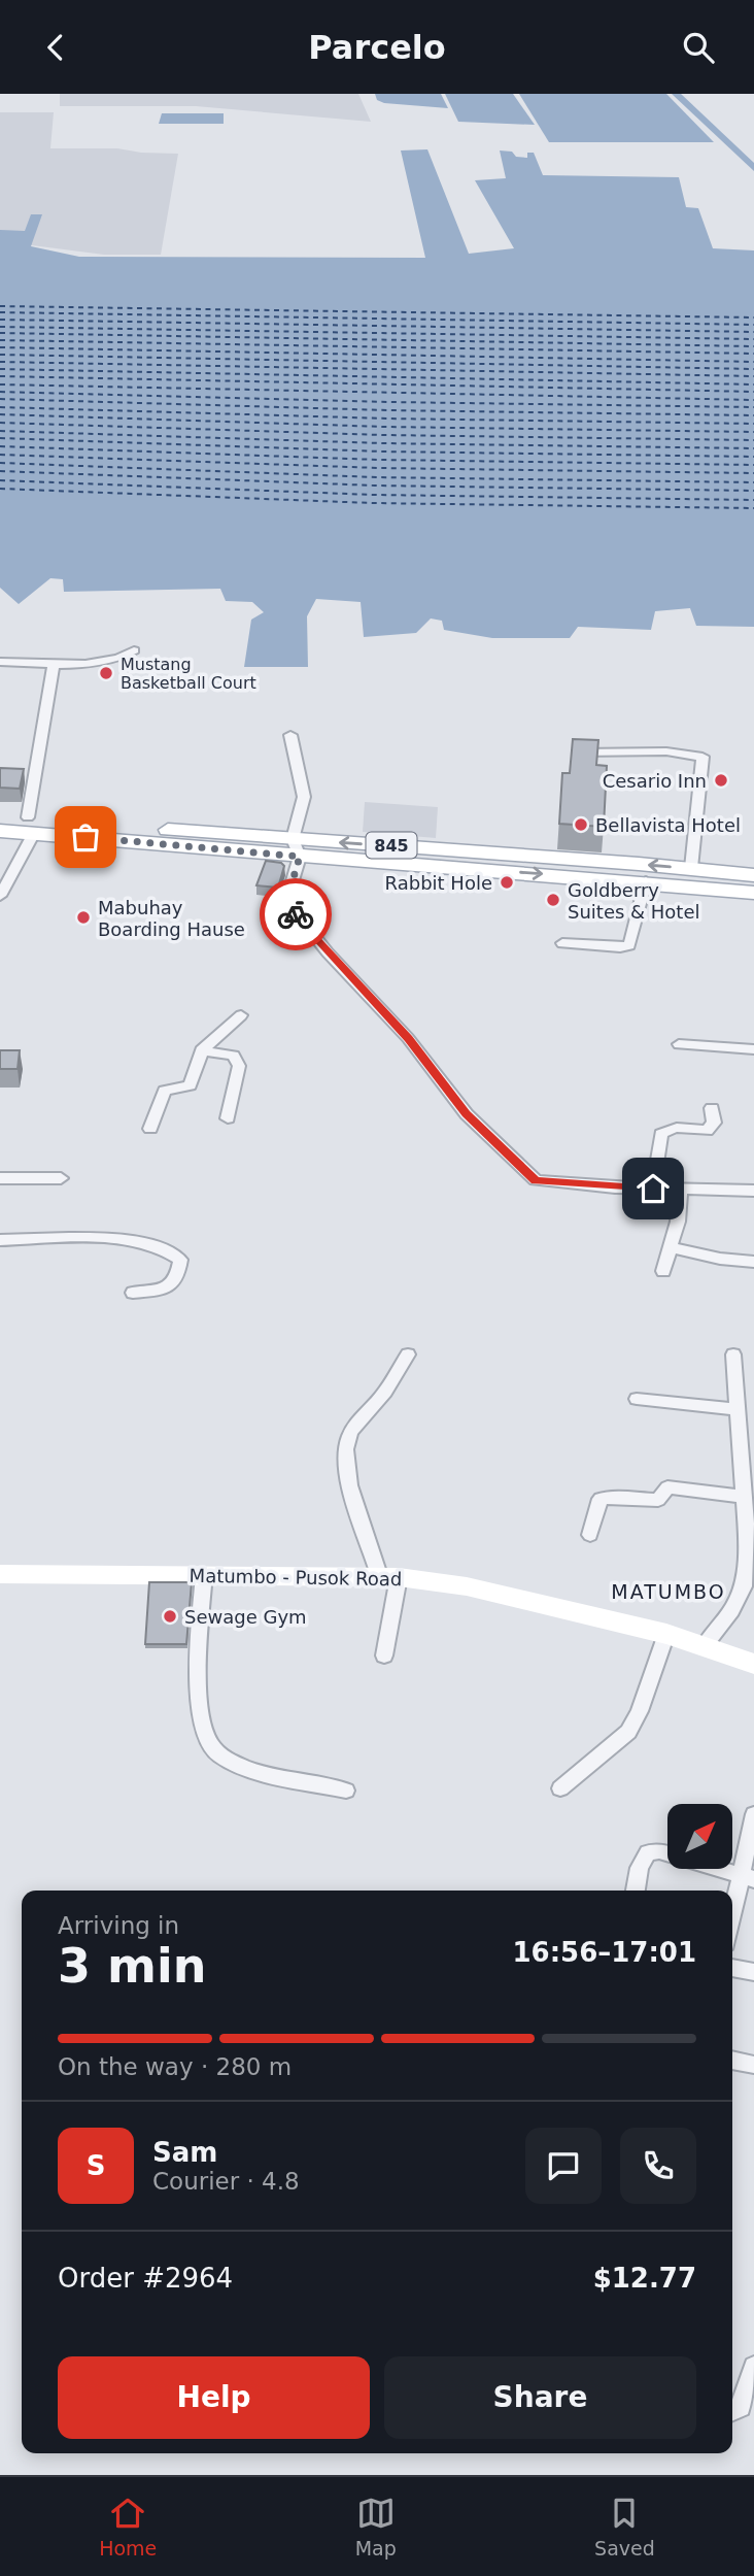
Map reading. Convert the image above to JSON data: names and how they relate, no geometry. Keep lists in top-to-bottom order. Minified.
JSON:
{"streets":{"main road":["845"],"street":["Matumbo - Pusok Road"]},"districts":["MATUMBO"],"places":["Mustang Basketball Court","Cesario Inn","Bellavista Hotel","Rabbit Hole","Goldberry Suites & Hotel","Mabuhay Boarding Hause","Sewage Gym"],"north":"top right","page":{"header":"Parcelo","heading":["3 min","Arriving in","16:56–17:01"],"panel":["Sam","Courier · 4.8","Order #2964","$12.77"],"bar":"On the way · 280 m","round":"S","buttons":["Help","Share"],"tabs":["Home","Map","Saved"]}}
